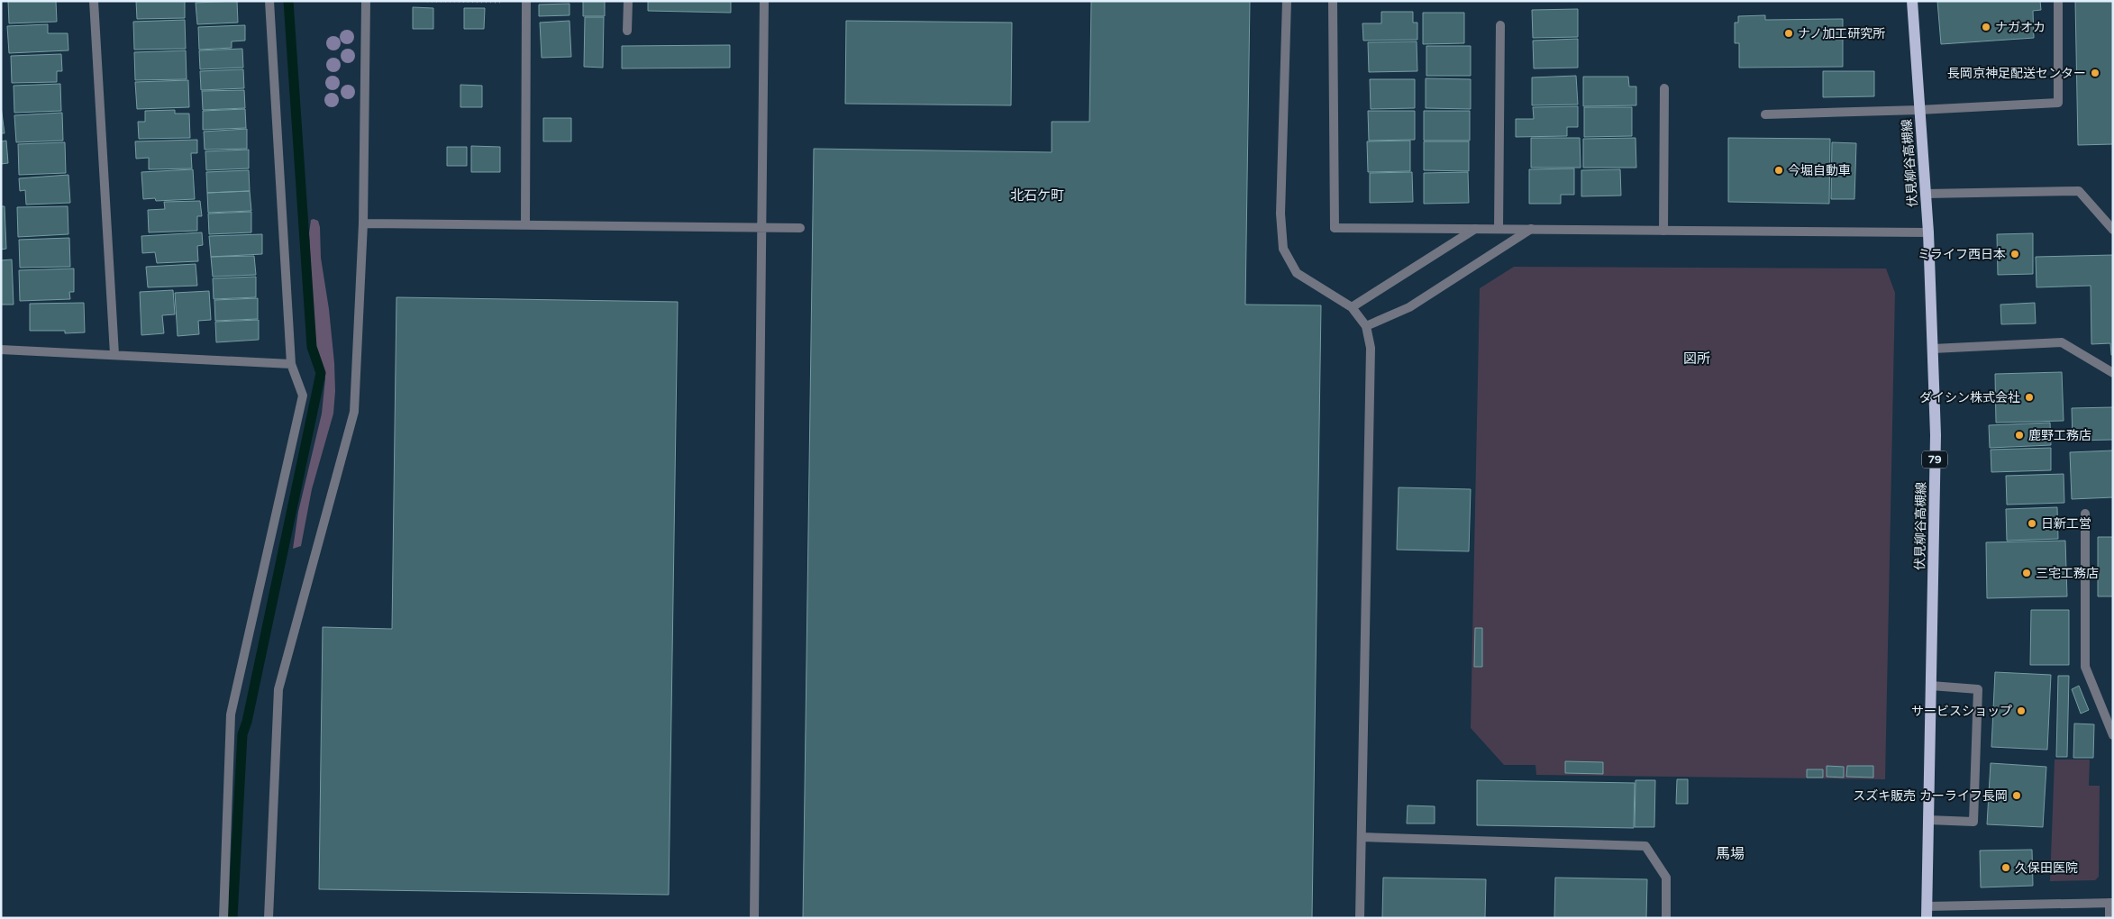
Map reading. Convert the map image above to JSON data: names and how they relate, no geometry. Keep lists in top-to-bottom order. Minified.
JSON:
{"streets":{"main road":["伏見柳谷高槻線","79"]},"districts":["北石ケ町","図所","馬場"],"places":["ナガオカ","ナノ加工研究所","長岡京神足配送センター","今堀自動車","ミライフ西日本","ダイシン株式会社","鹿野工務店","日新工営","三宅工務店","サービスショップ","スズキ販売 カーライフ長岡","久保田医院"]}
